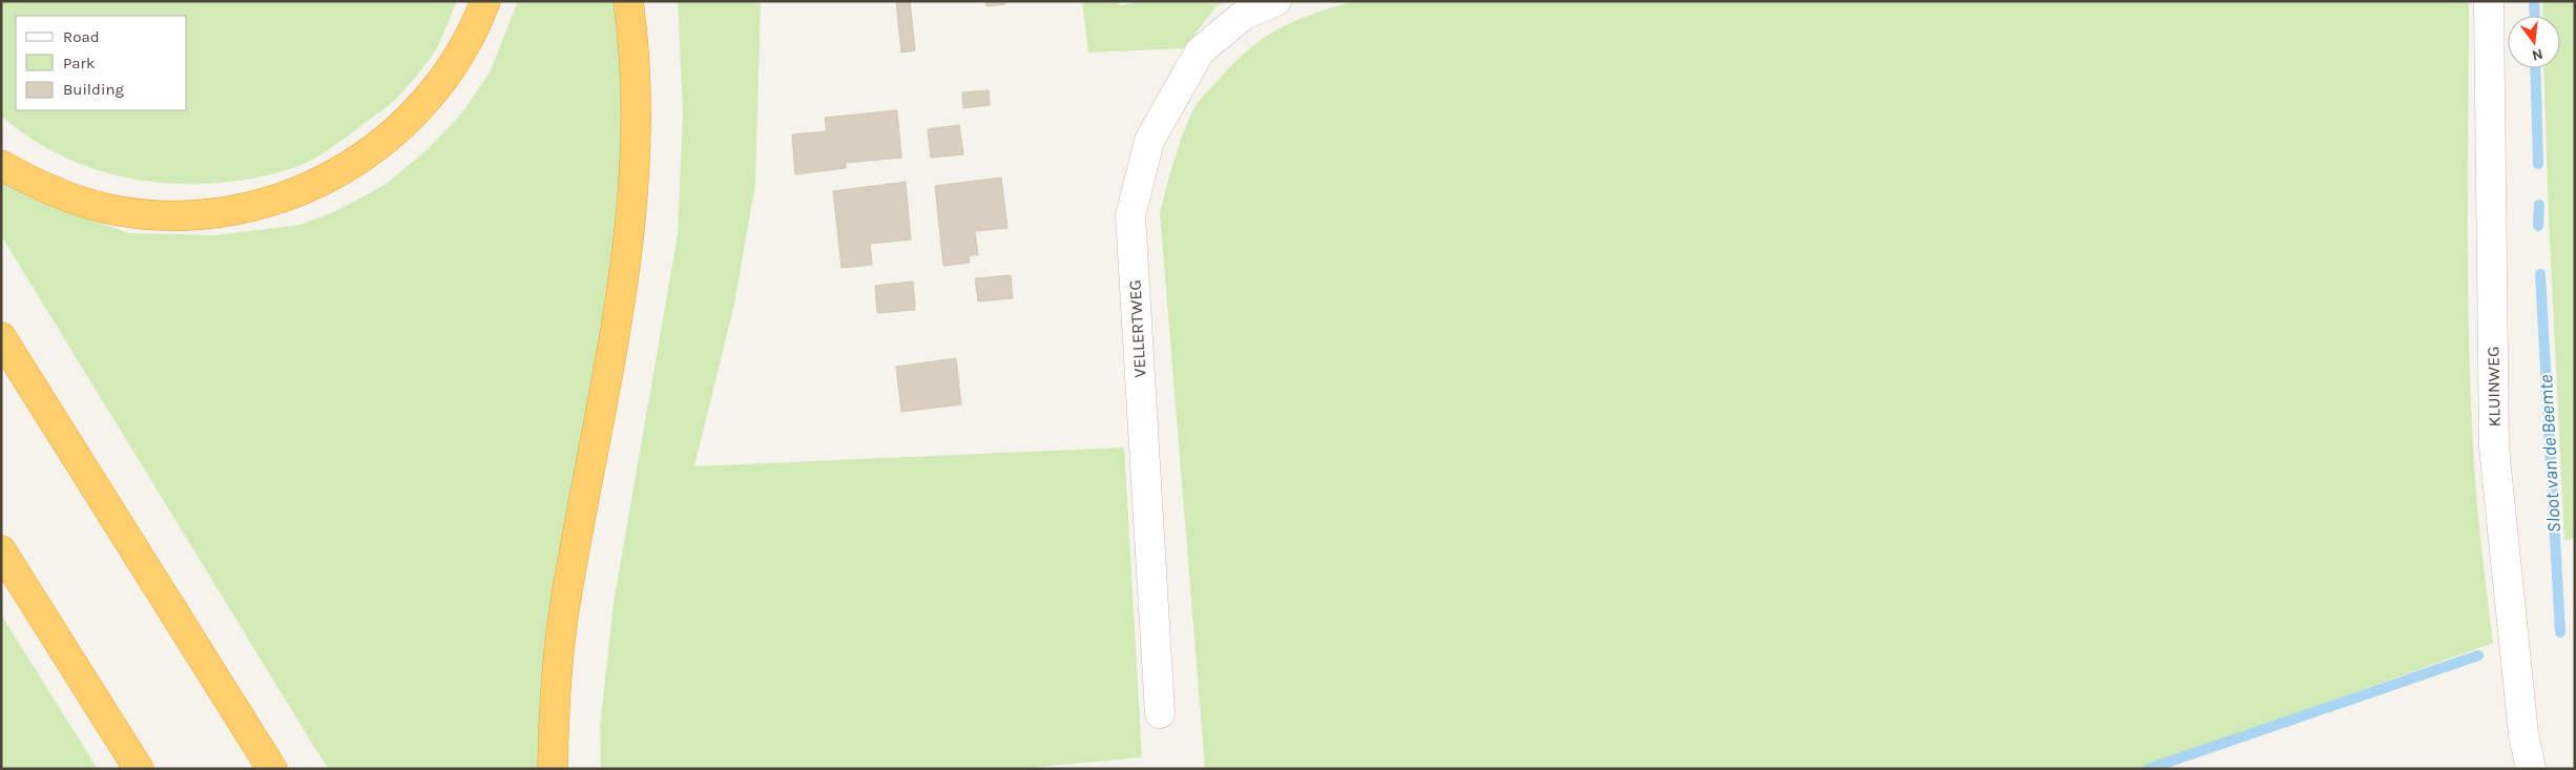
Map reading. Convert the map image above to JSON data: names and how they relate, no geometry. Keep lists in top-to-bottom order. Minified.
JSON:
{"streets":{"street":["VELLERTWEG","KLUINWEG"]},"water":["Sloot van de Beemte"],"legend":["Road","Park","Building"],"north":"bottom"}
